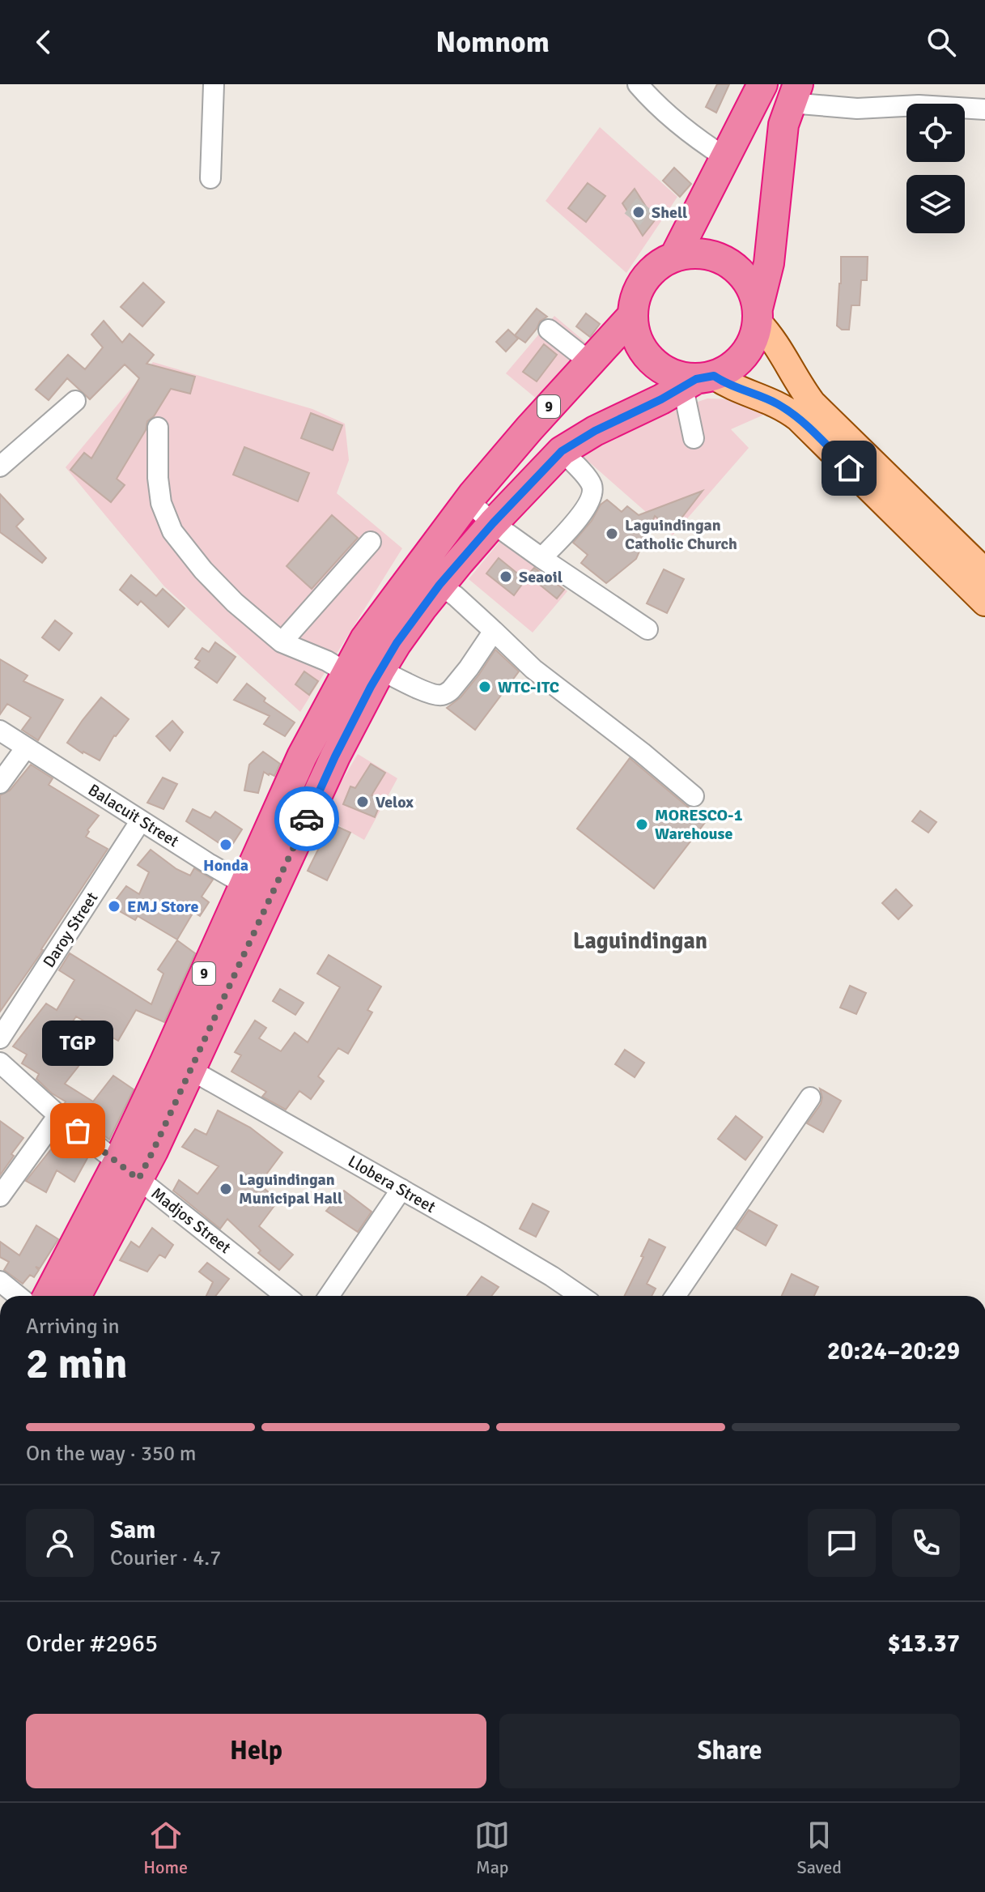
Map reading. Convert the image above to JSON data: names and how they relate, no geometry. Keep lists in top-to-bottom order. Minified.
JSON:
{"streets":{"highway":["9"],"street":["Balacuit Street","Daroy Street","Llobera Street","Madjos Street"]},"crossings":[["9","Balacuit Street"],["9","Llobera Street"],["9","Madjos Street"],["Balacuit Street","Daroy Street"]],"districts":["Laguindingan"],"places":["Shell","Laguindingan Catholic Church","Seaoil","WTC-ITC","Velox","MORESCO-1 Warehouse","Honda","EMJ Store","TGP","Laguindingan Municipal Hall"],"page":{"header":"Nomnom","bubble":"TGP","heading":["2 min","Arriving in","20:24–20:29"],"panel":["Sam","Courier · 4.7","Order #2965","$13.37"],"bar":"On the way · 350 m","buttons":["Help","Share"],"tabs":["Home","Map","Saved"]}}
